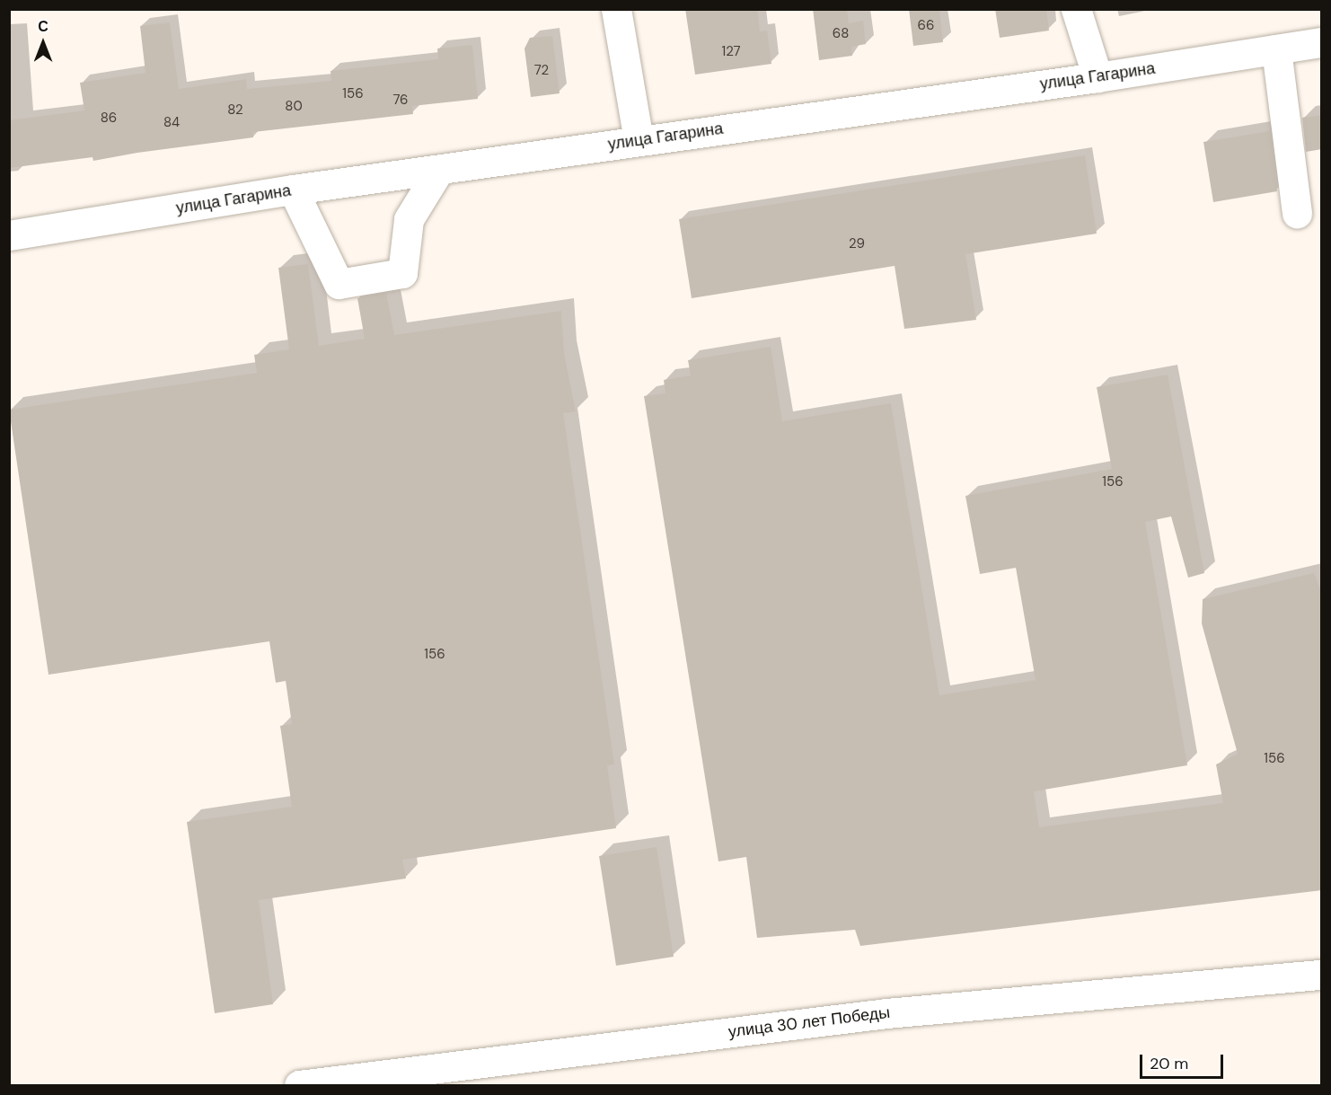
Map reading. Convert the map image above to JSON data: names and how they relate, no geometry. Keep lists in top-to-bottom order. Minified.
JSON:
{"streets":{"street":["улица Гагарина","улица 30 лет Победы"]},"house_numbers":["66","68","127","72","156","76","80","82","86","84","29","156","156","156"],"scale_bar":"20 m","north":"top"}
